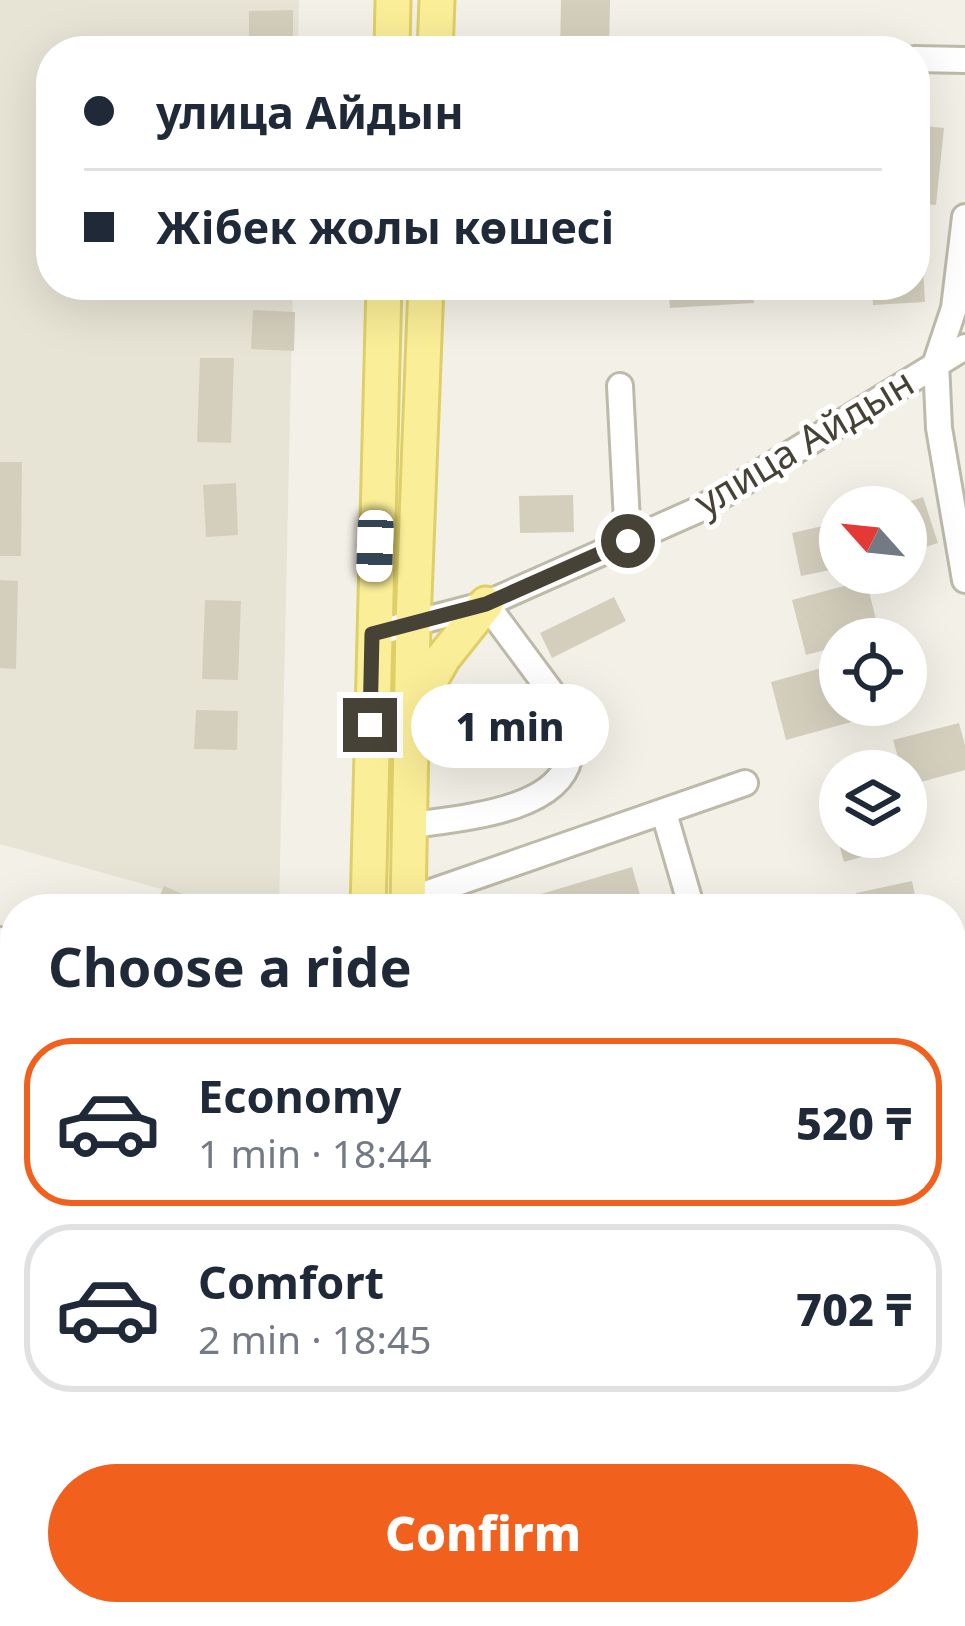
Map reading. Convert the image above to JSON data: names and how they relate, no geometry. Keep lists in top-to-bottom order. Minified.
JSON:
{"streets":{"street":["улица Айдын"]},"north":"top left","page":{"banner":["улица Айдын","Жібек жолы көшесі"],"bubble":"1 min","heading":"Choose a ride","list":[{"name":"Economy","note":"1 min · 18:44","value":"520 ₸"},{"name":"Comfort","note":"2 min · 18:45","value":"702 ₸"}],"buttons":"Confirm"}}
